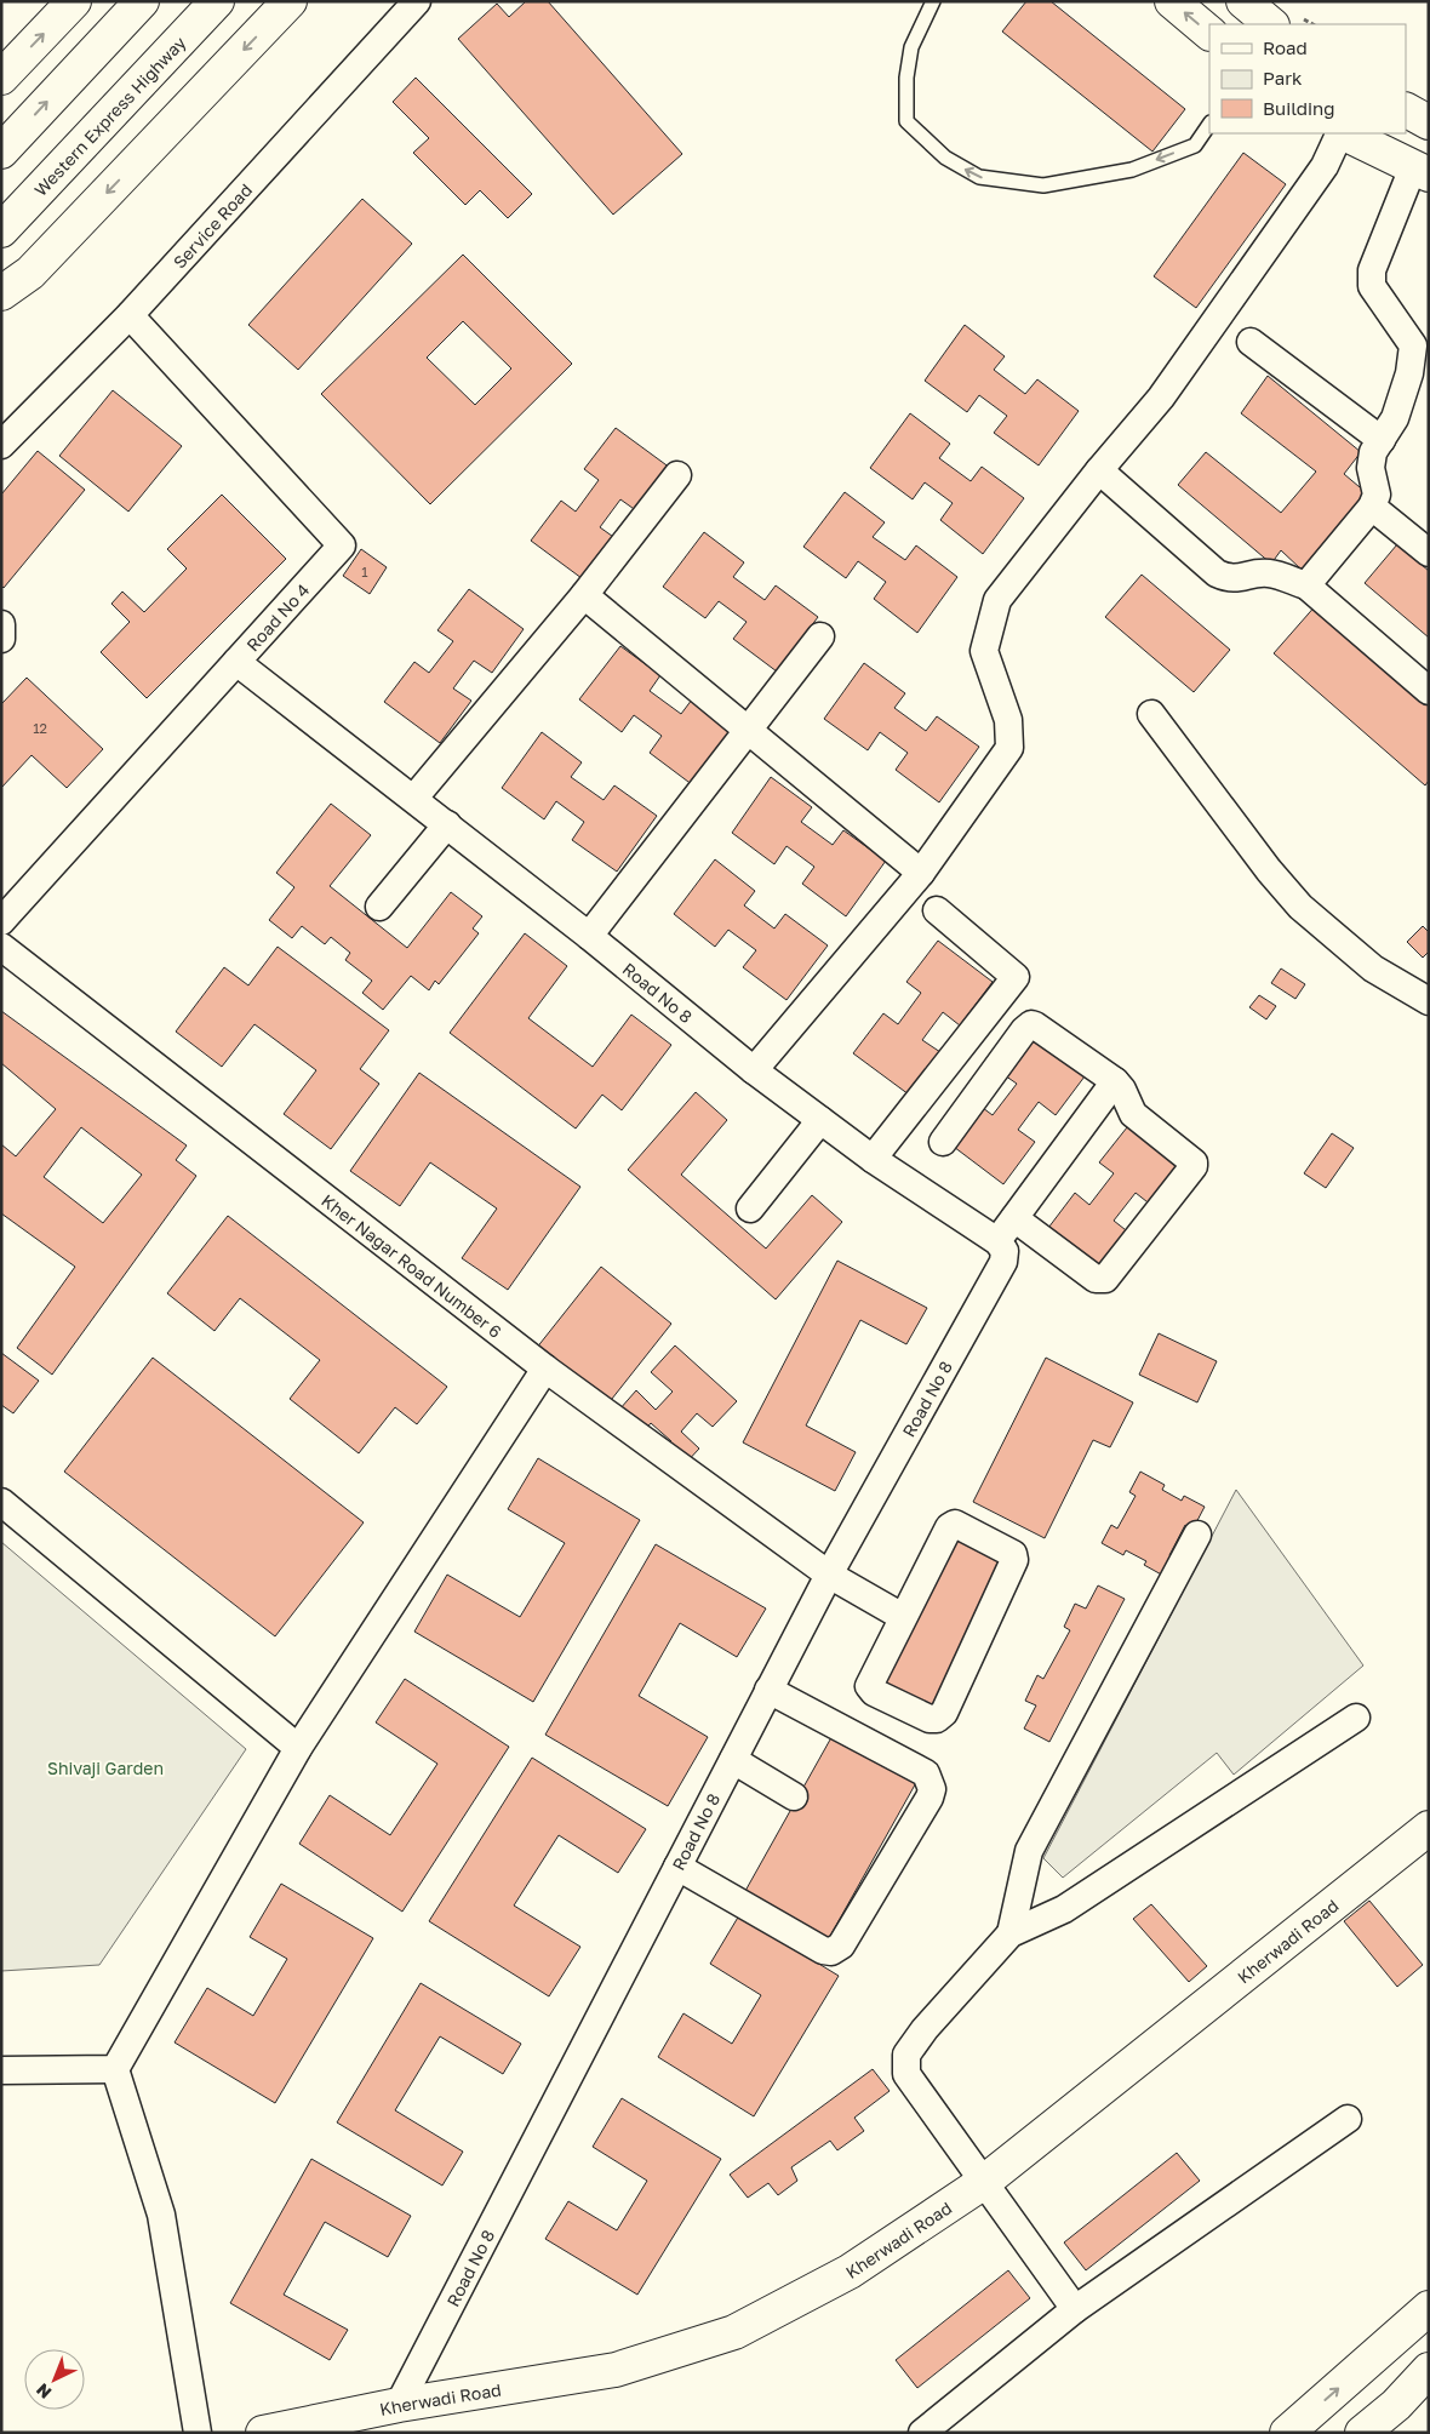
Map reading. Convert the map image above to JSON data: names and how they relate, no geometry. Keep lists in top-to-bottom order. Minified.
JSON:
{"streets":{"main road":["Western Express Highway","Kherwadi Road"],"street":["Service Road","Road No 4","Road No 8","Kher Nagar Road Number 6"]},"crossings":[["Service Road","Road No 4"],["Road No 4","Road No 8"],["Road No 8","Kher Nagar Road Number 6"],["Road No 8","Kherwadi Road"]],"parks":["Shivaji Garden"],"house_numbers":["1","12"],"legend":["Road","Park","Building"],"north":"bottom left"}
